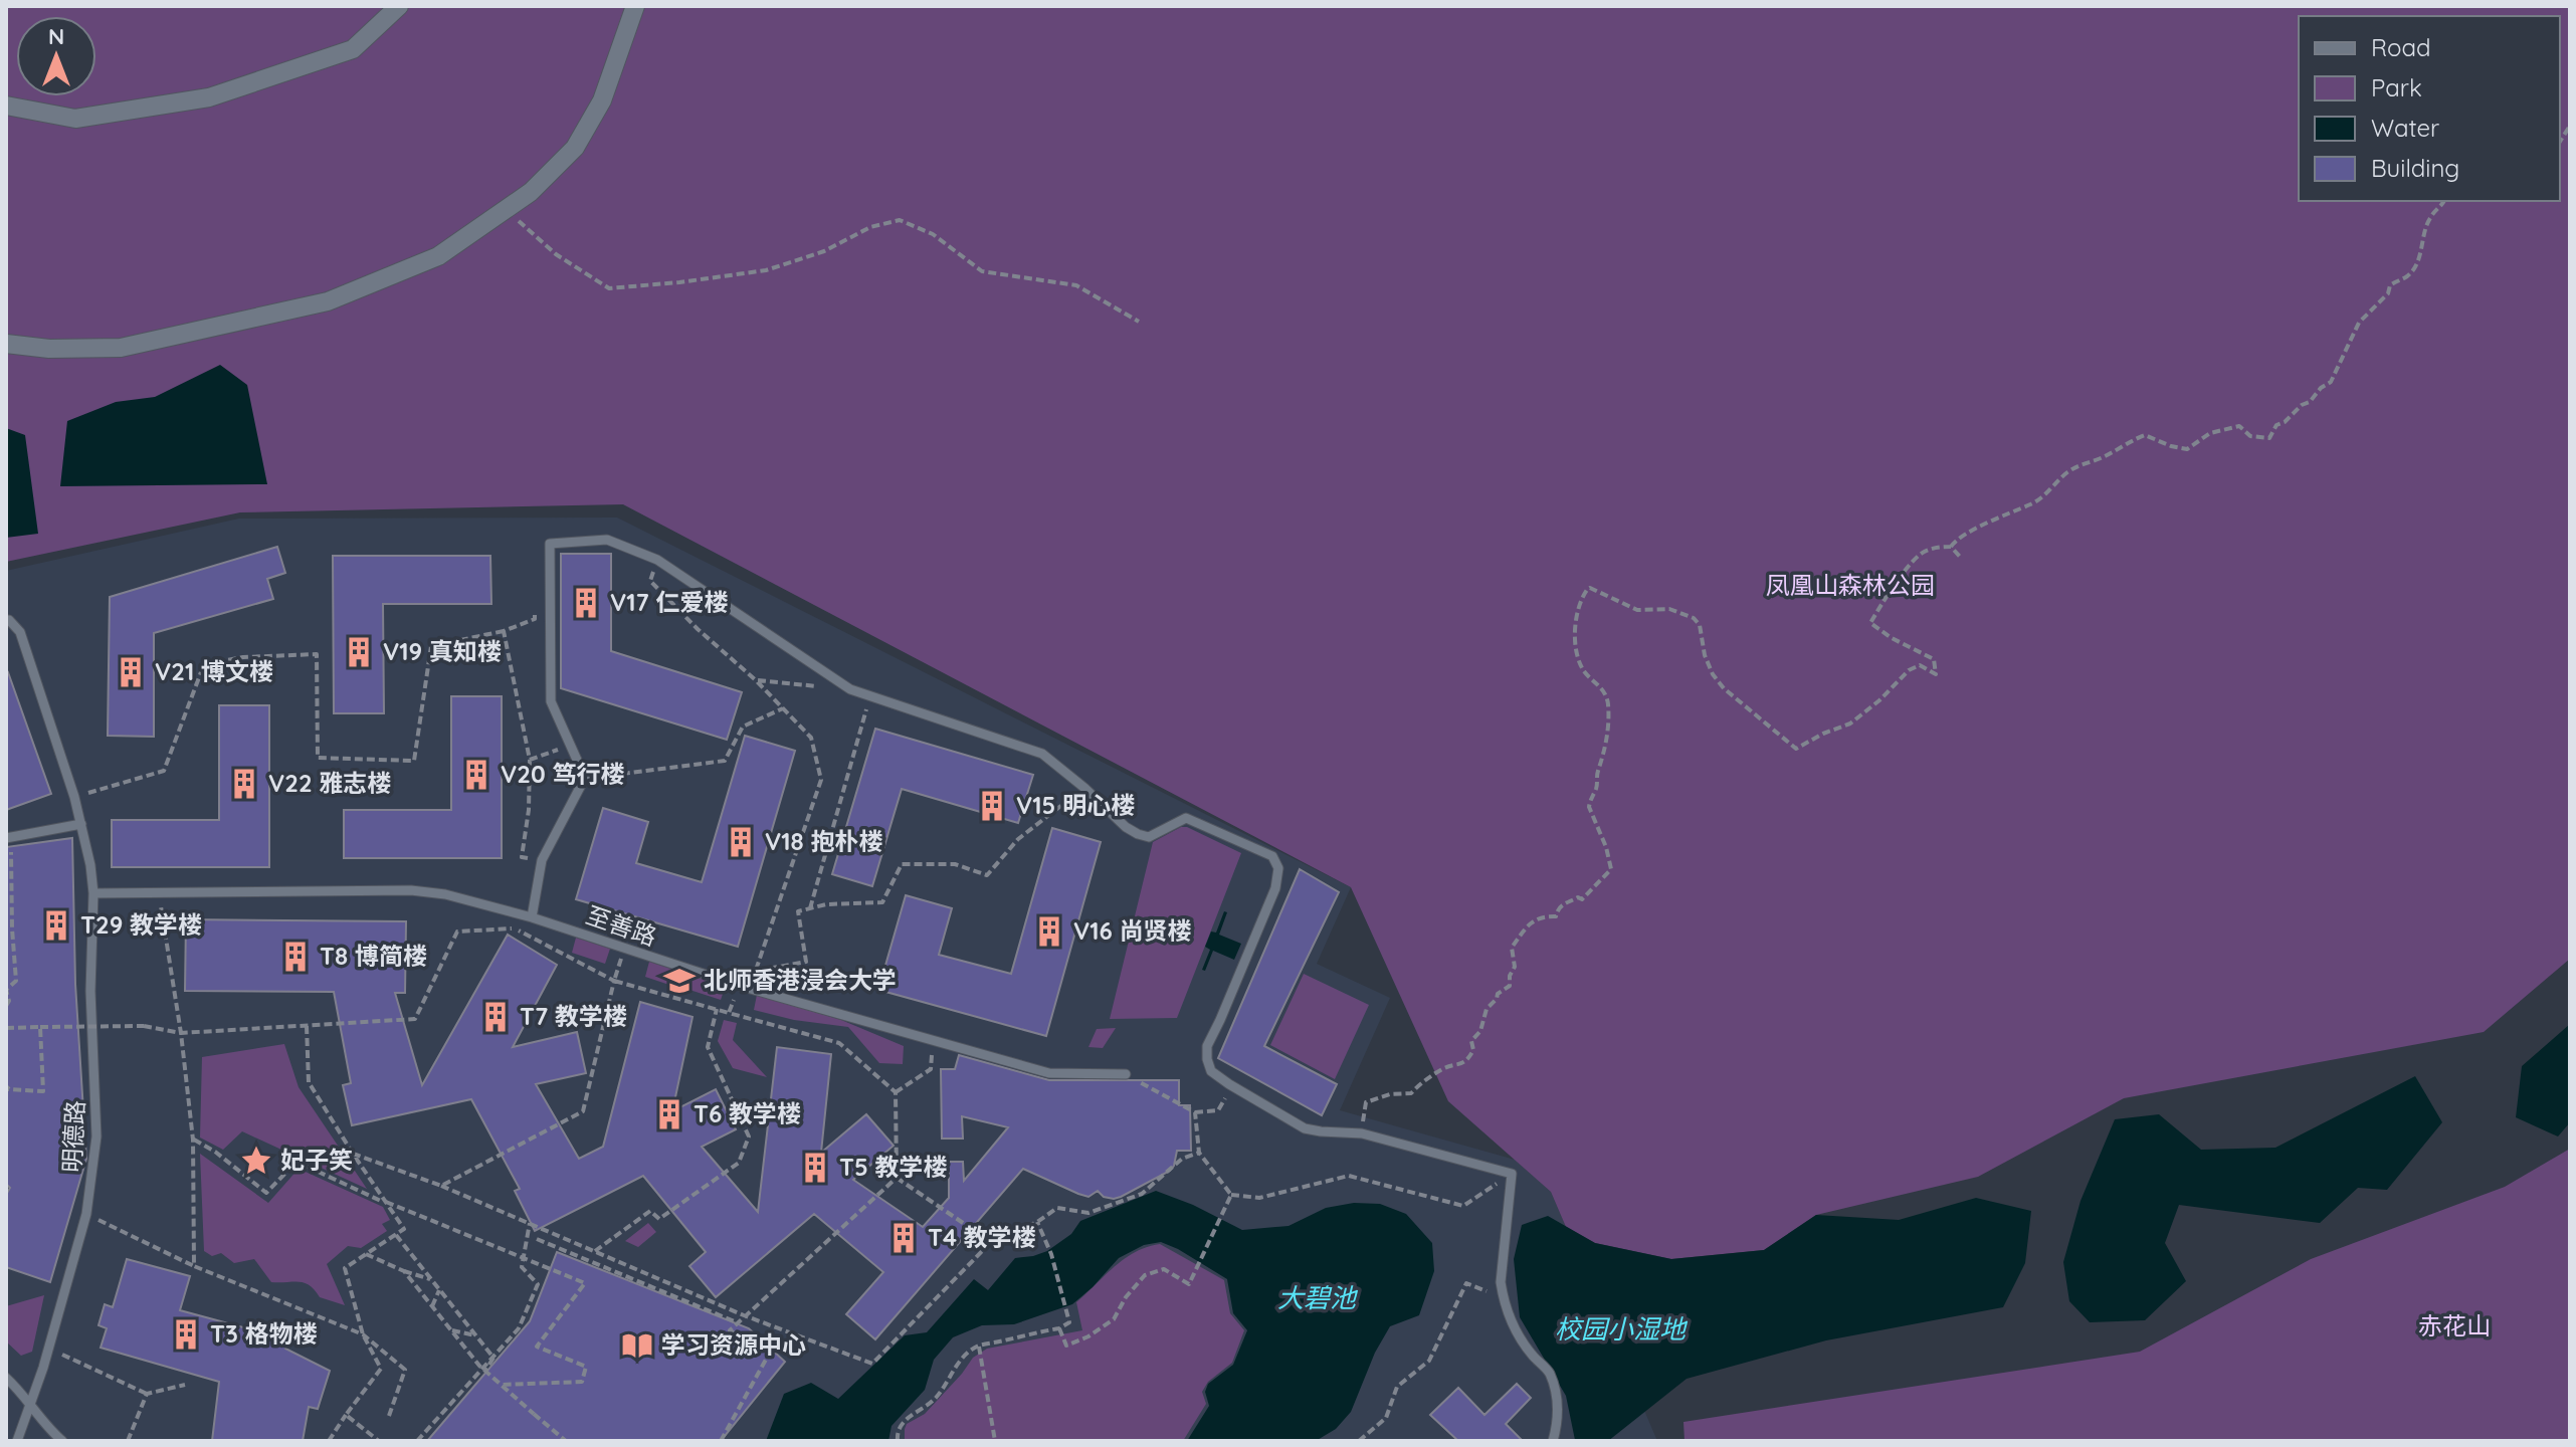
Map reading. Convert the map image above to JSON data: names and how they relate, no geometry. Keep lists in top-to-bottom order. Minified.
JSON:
{"streets":{"lane":["至善路","明德路"]},"crossings":[["至善路","明德路"]],"water":["大碧池","校园小湿地"],"parks":["凤凰山森林公园","赤花山"],"places":{"building":["V17 仁爱楼","V19 真知楼","V21 博文楼","V20 笃行楼","V22 雅志楼","V15 明心楼","V18 抱朴楼","T29 教学楼","V16 尚贤楼","T8 博简楼","T7 教学楼","T6 教学楼","T5 教学楼","T4 教学楼","T3 格物楼"],"school or university":["北师香港浸会大学"],"place":["妃子笑"],"library":["学习资源中心"]},"legend":["Road","Park","Water","Building"],"north":"top"}
